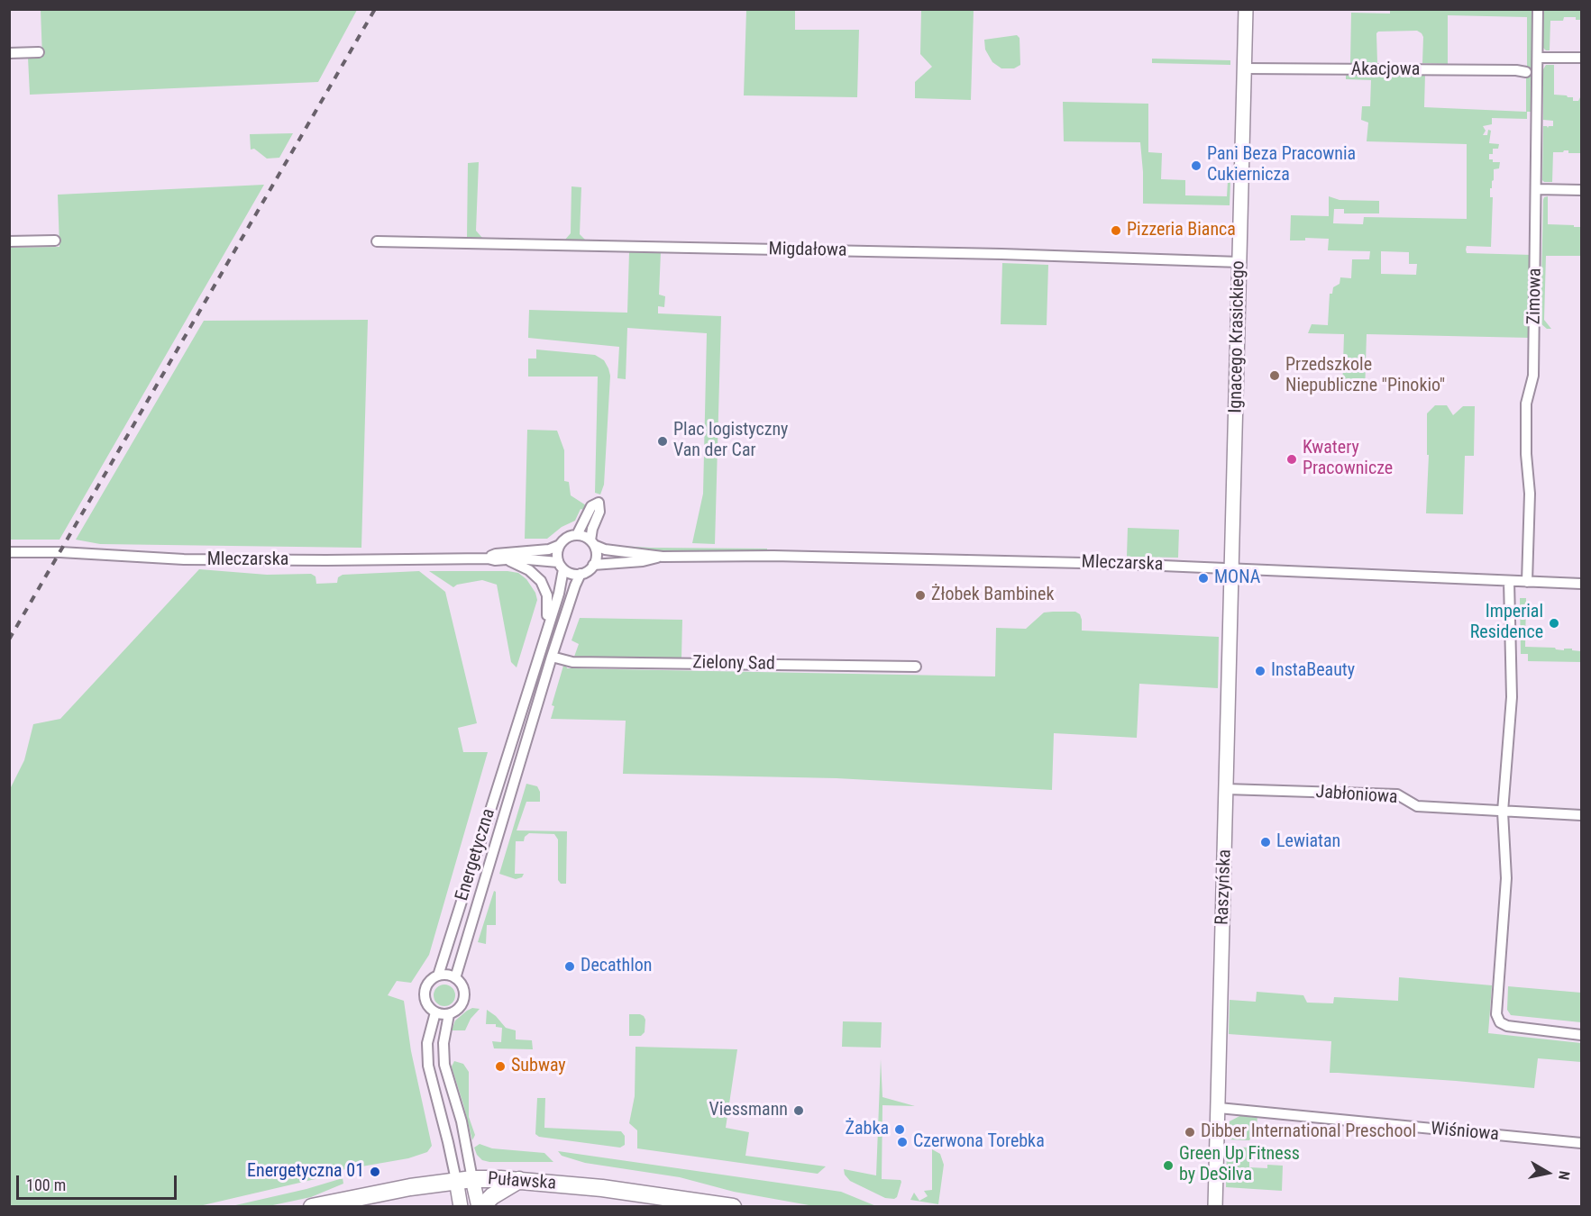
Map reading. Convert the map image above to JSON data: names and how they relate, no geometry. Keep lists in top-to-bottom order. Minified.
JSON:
{"streets":{"main road":["Puławska"],"street":["Akacjowa","Migdałowa","Zimowa","Ignacego Krasickiego","Mleczarska","Zielony Sad","Jabłoniowa","Energetyczna","Raszyńska","Wiśniowa"]},"crossings":[["Akacjowa","Ignacego Krasickiego"],["Migdałowa","Ignacego Krasickiego"],["Zimowa","Mleczarska"],["Ignacego Krasickiego","Mleczarska"],["Ignacego Krasickiego","Raszyńska"],["Mleczarska","Energetyczna"],["Mleczarska","Raszyńska"],["Zielony Sad","Energetyczna"],["Jabłoniowa","Raszyńska"],["Raszyńska","Wiśniowa"]],"places":["Pani Beza Pracownia Cukiernicza","Pizzeria Bianca","Przedszkole Niepubliczne \"Pinokio\"","Plac logistyczny Van der Car","Kwatery Pracownicze","MONA","Żłobek Bambinek","Imperial Residence","InstaBeauty","Lewiatan","Decathlon","Subway","Viessmann","Żabka","Dibber International Preschool","Czerwona Torebka","Green Up Fitness by DeSilva","Energetyczna 01"],"scale_bar":"100 m","north":"right"}
